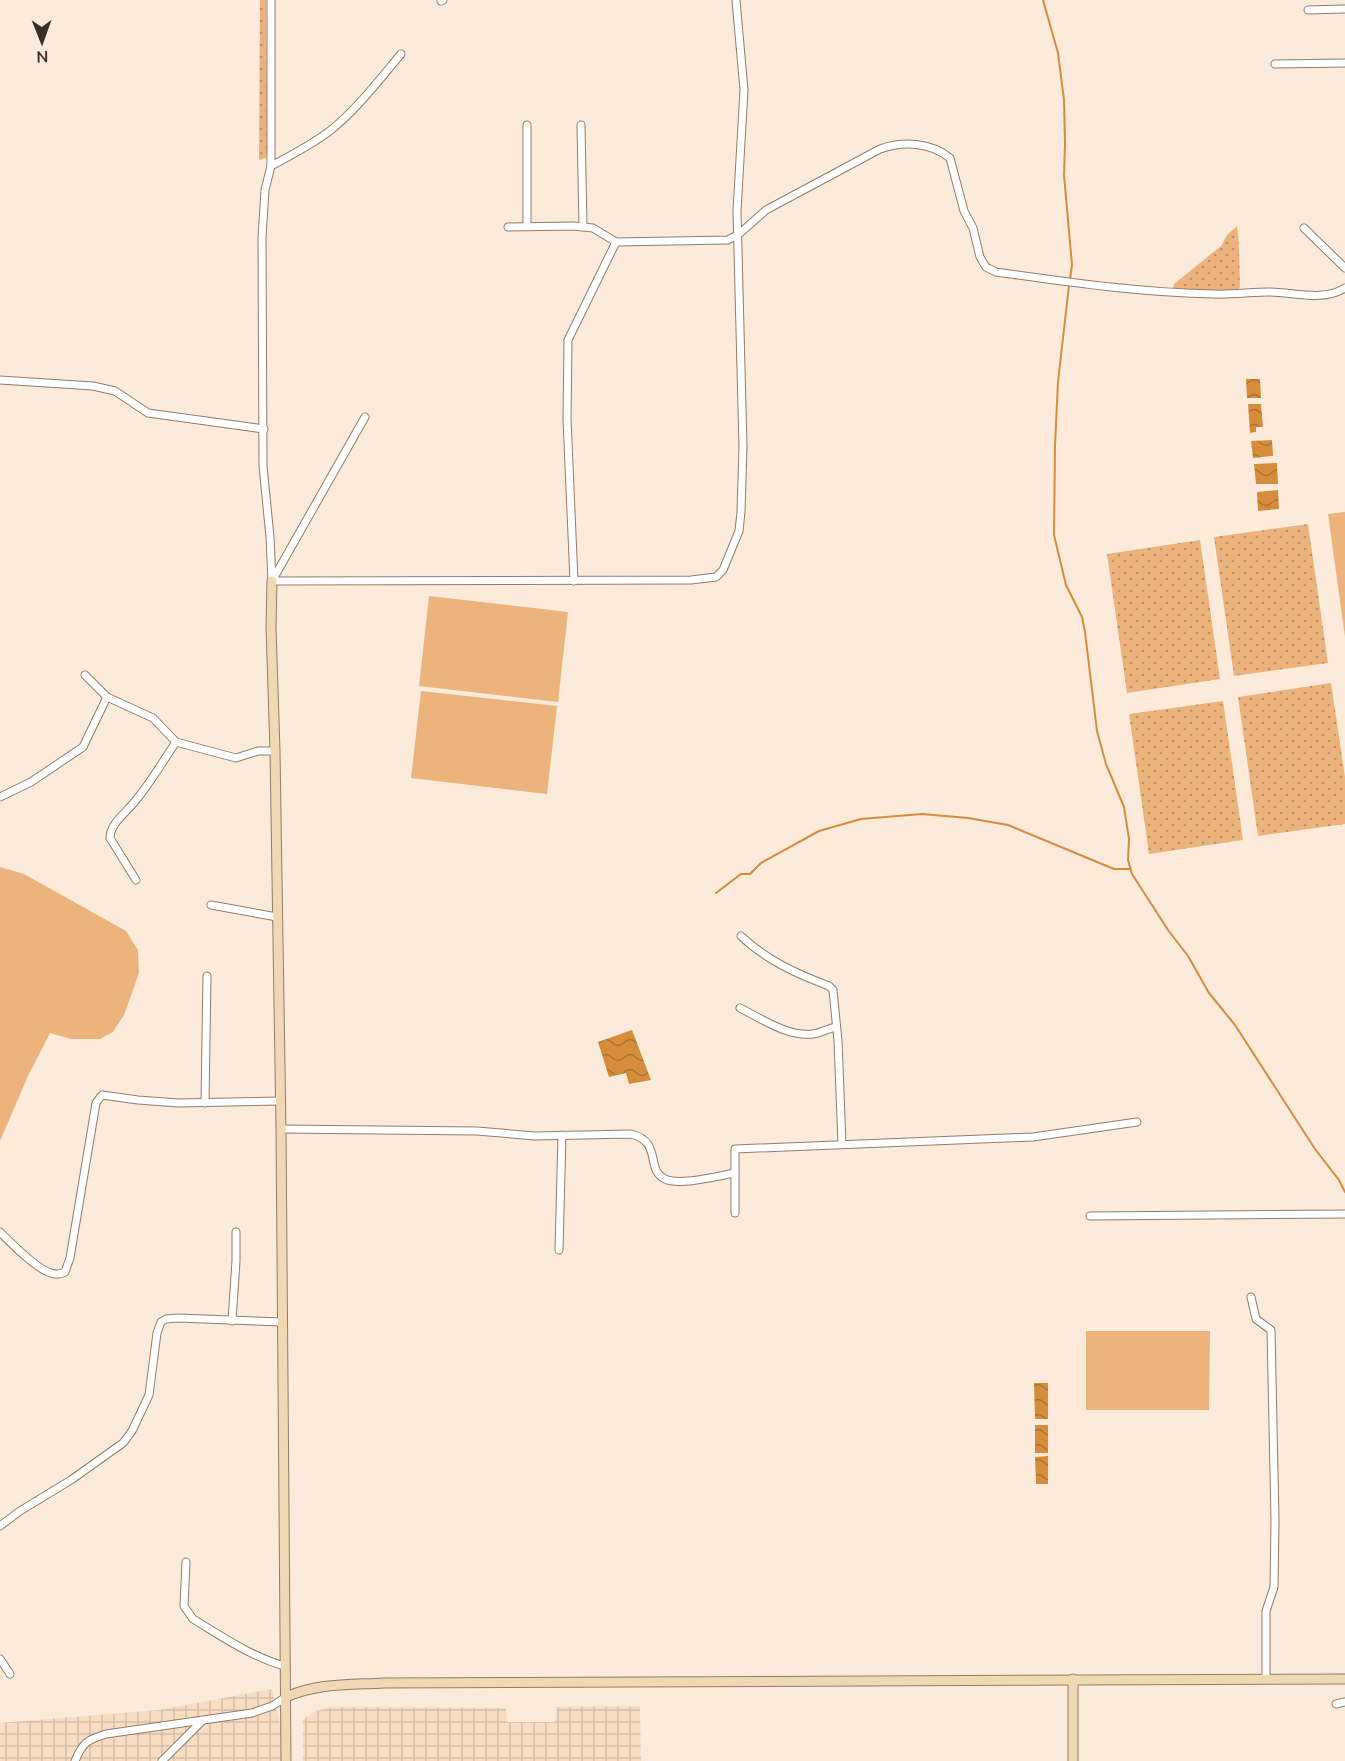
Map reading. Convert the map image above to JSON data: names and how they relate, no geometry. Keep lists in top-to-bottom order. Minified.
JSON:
{"north":"bottom"}
